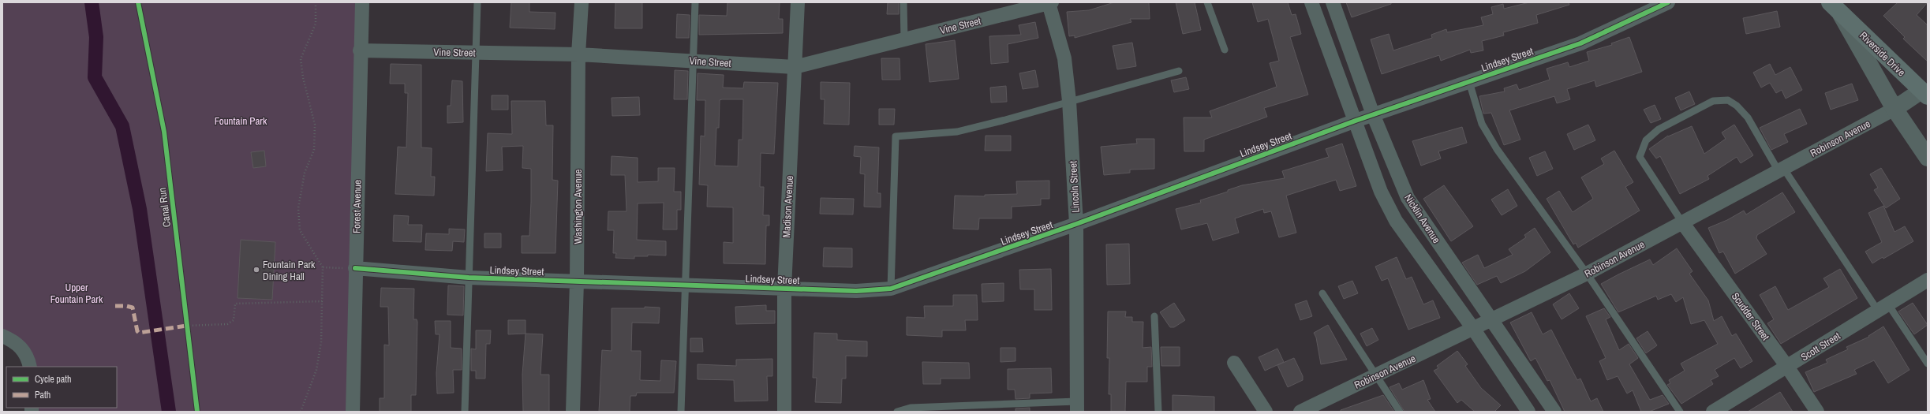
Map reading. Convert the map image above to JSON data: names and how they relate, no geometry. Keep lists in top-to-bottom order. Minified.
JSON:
{"streets":{"main road":["Riverside Drive"],"street":["Vine Street","Lindsey Street","Robinson Avenue","Lincoln Street","Forest Avenue","Washington Avenue","Madison Avenue","Nicklin Avenue","Scudder Street","Scott Street"],"cycle path":["Canal Run"]},"crossings":[["Vine Street","Lincoln Street"],["Vine Street","Forest Avenue"],["Vine Street","Washington Avenue"],["Vine Street","Madison Avenue"],["Riverside Drive","Robinson Avenue"],["Lindsey Street","Lincoln Street"],["Lindsey Street","Forest Avenue"],["Lindsey Street","Washington Avenue"],["Lindsey Street","Madison Avenue"],["Lindsey Street","Nicklin Avenue"],["Robinson Avenue","Nicklin Avenue"],["Robinson Avenue","Scudder Street"],["Scudder Street","Scott Street"]],"parks":["Fountain Park","Upper Fountain Park"],"places":["Fountain Park Dining Hall"],"legend":["Cycle path","Path"]}
